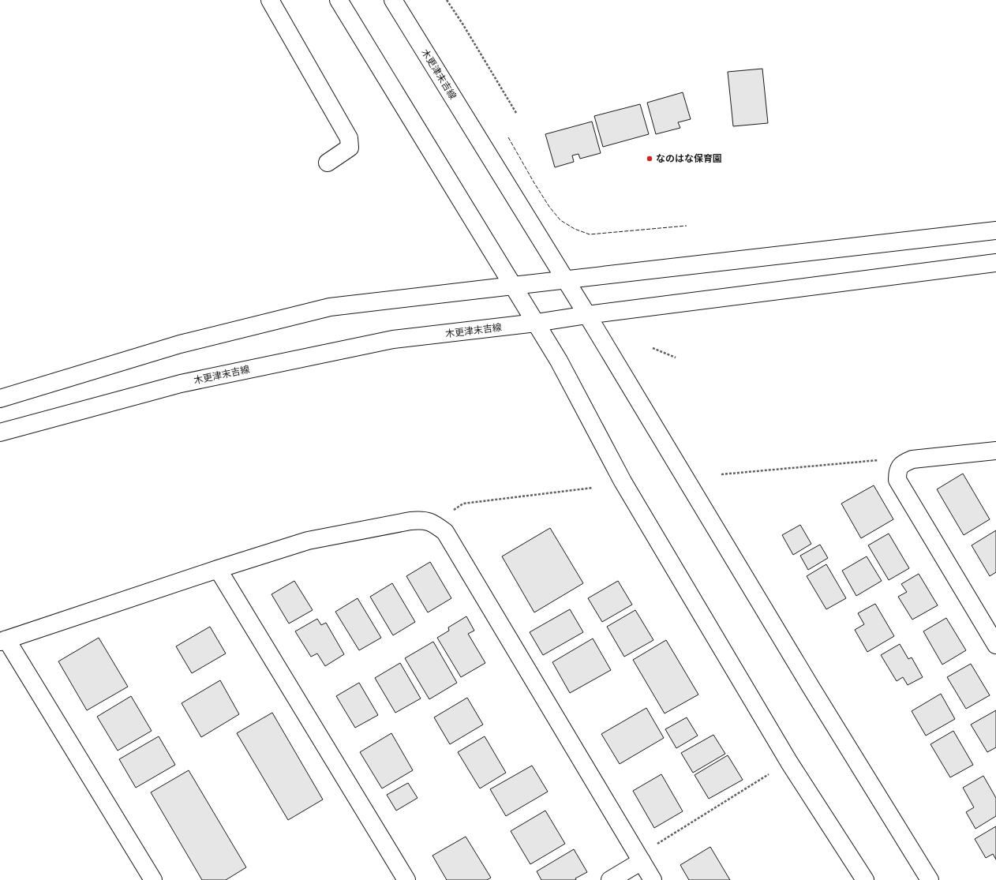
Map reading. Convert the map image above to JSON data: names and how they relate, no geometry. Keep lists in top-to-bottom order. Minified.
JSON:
{"streets":{"street":["木更津末吉線"]},"places":["なのはな保育園"]}
